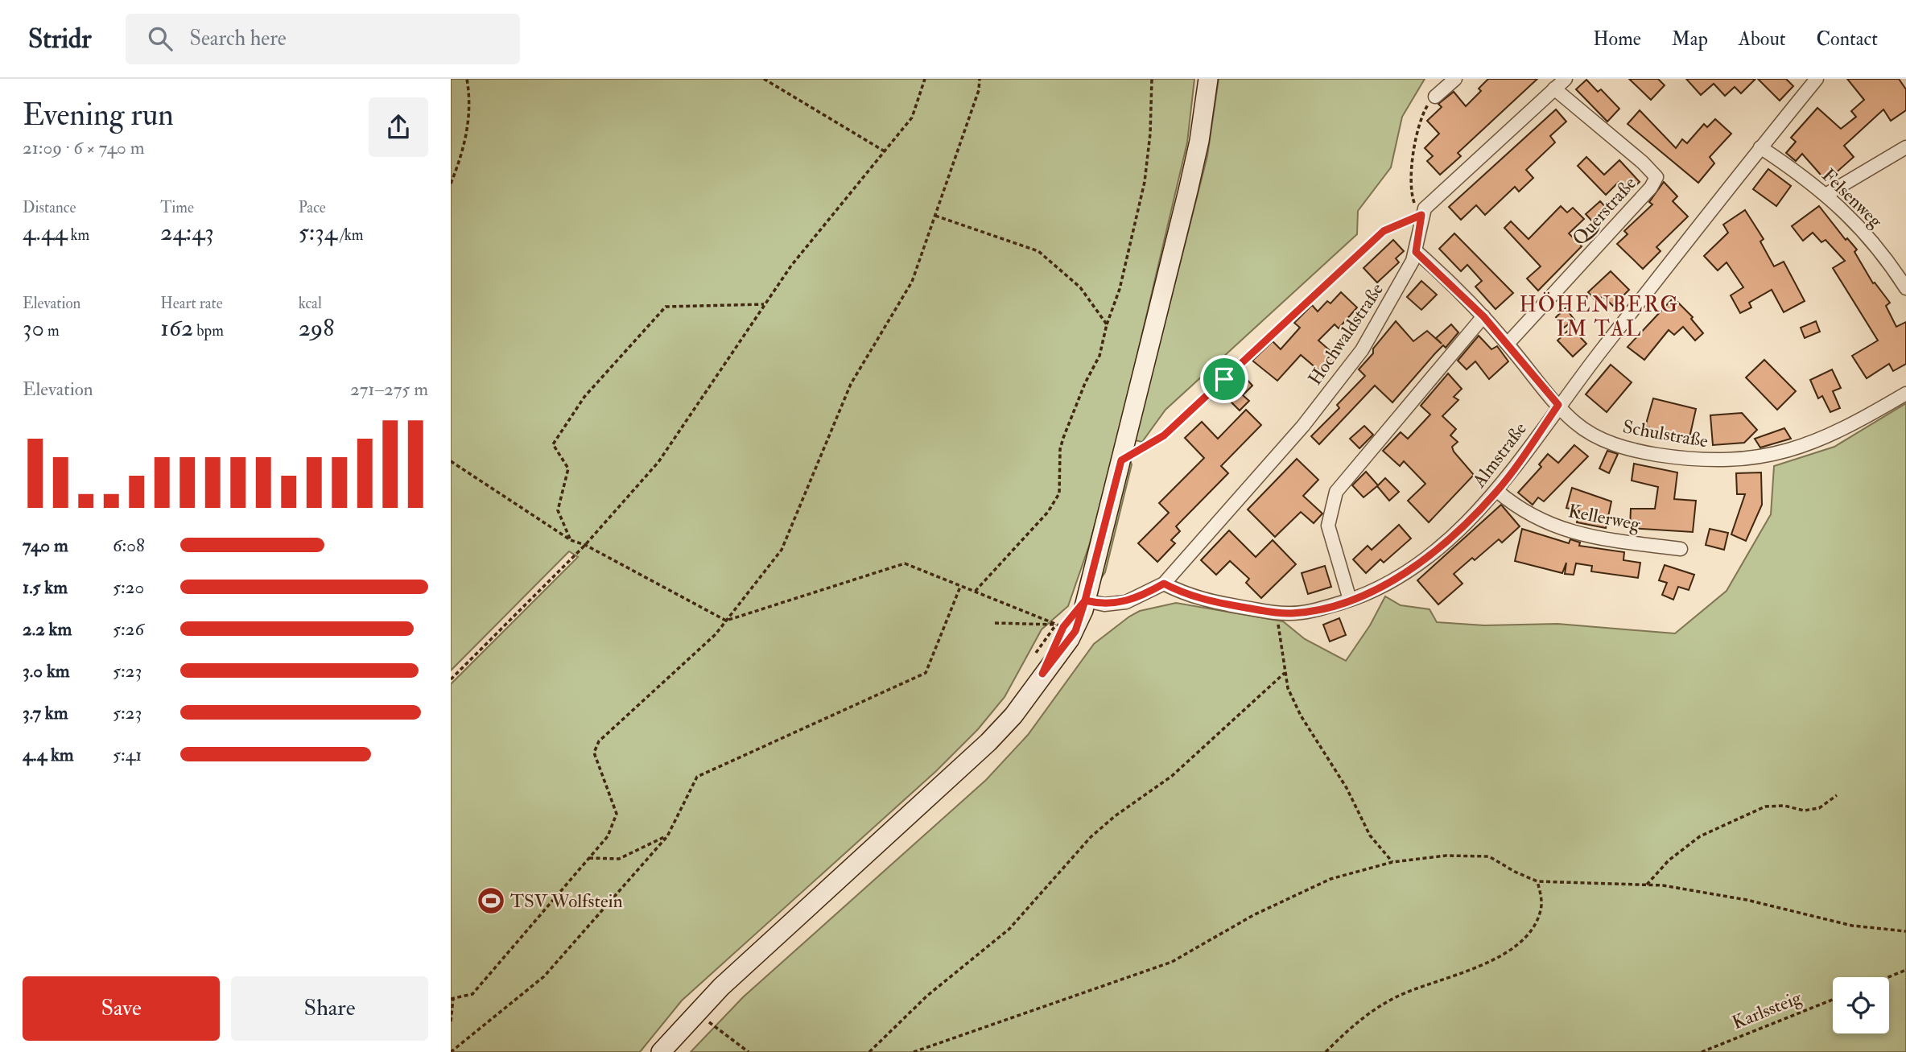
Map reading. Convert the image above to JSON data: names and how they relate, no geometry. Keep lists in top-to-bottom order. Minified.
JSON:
{"streets":{"street":["Felsenweg","Querstraße","Hochwaldstraße","Schulstraße","Almstraße","Kellerweg"],"path":["Karlssteig"]},"crossings":[["Felsenweg","Almstraße"],["Querstraße","Schulstraße"],["Hochwaldstraße","Schulstraße"],["Hochwaldstraße","Almstraße"],["Schulstraße","Almstraße"],["Almstraße","Kellerweg"]],"districts":["HÖHENBERG IM TAL"],"places":{"sports":["TSV Wolfstein"]},"page":{"header":"Stridr","search":"Search here","nav":["Home","Map","About","Contact"],"heading":["Evening run","21:09 · 6 × 740 m"],"stats":[["Distance","4.44 km"],["Time","24:43"],["Pace","5:34 /km"],["Elevation","30 m"],["Heart rate","162 bpm"],["kcal","298"]],"chart":["Elevation","271–275 m"],"list":[{"name":"740 m","note":"6:08"},{"name":"1.5 km","note":"5:20"},{"name":"2.2 km","note":"5:26"},{"name":"3.0 km","note":"5:23"},{"name":"3.7 km","note":"5:23"},{"name":"4.4 km","note":"5:41"}],"buttons":["Save","Share"]}}
